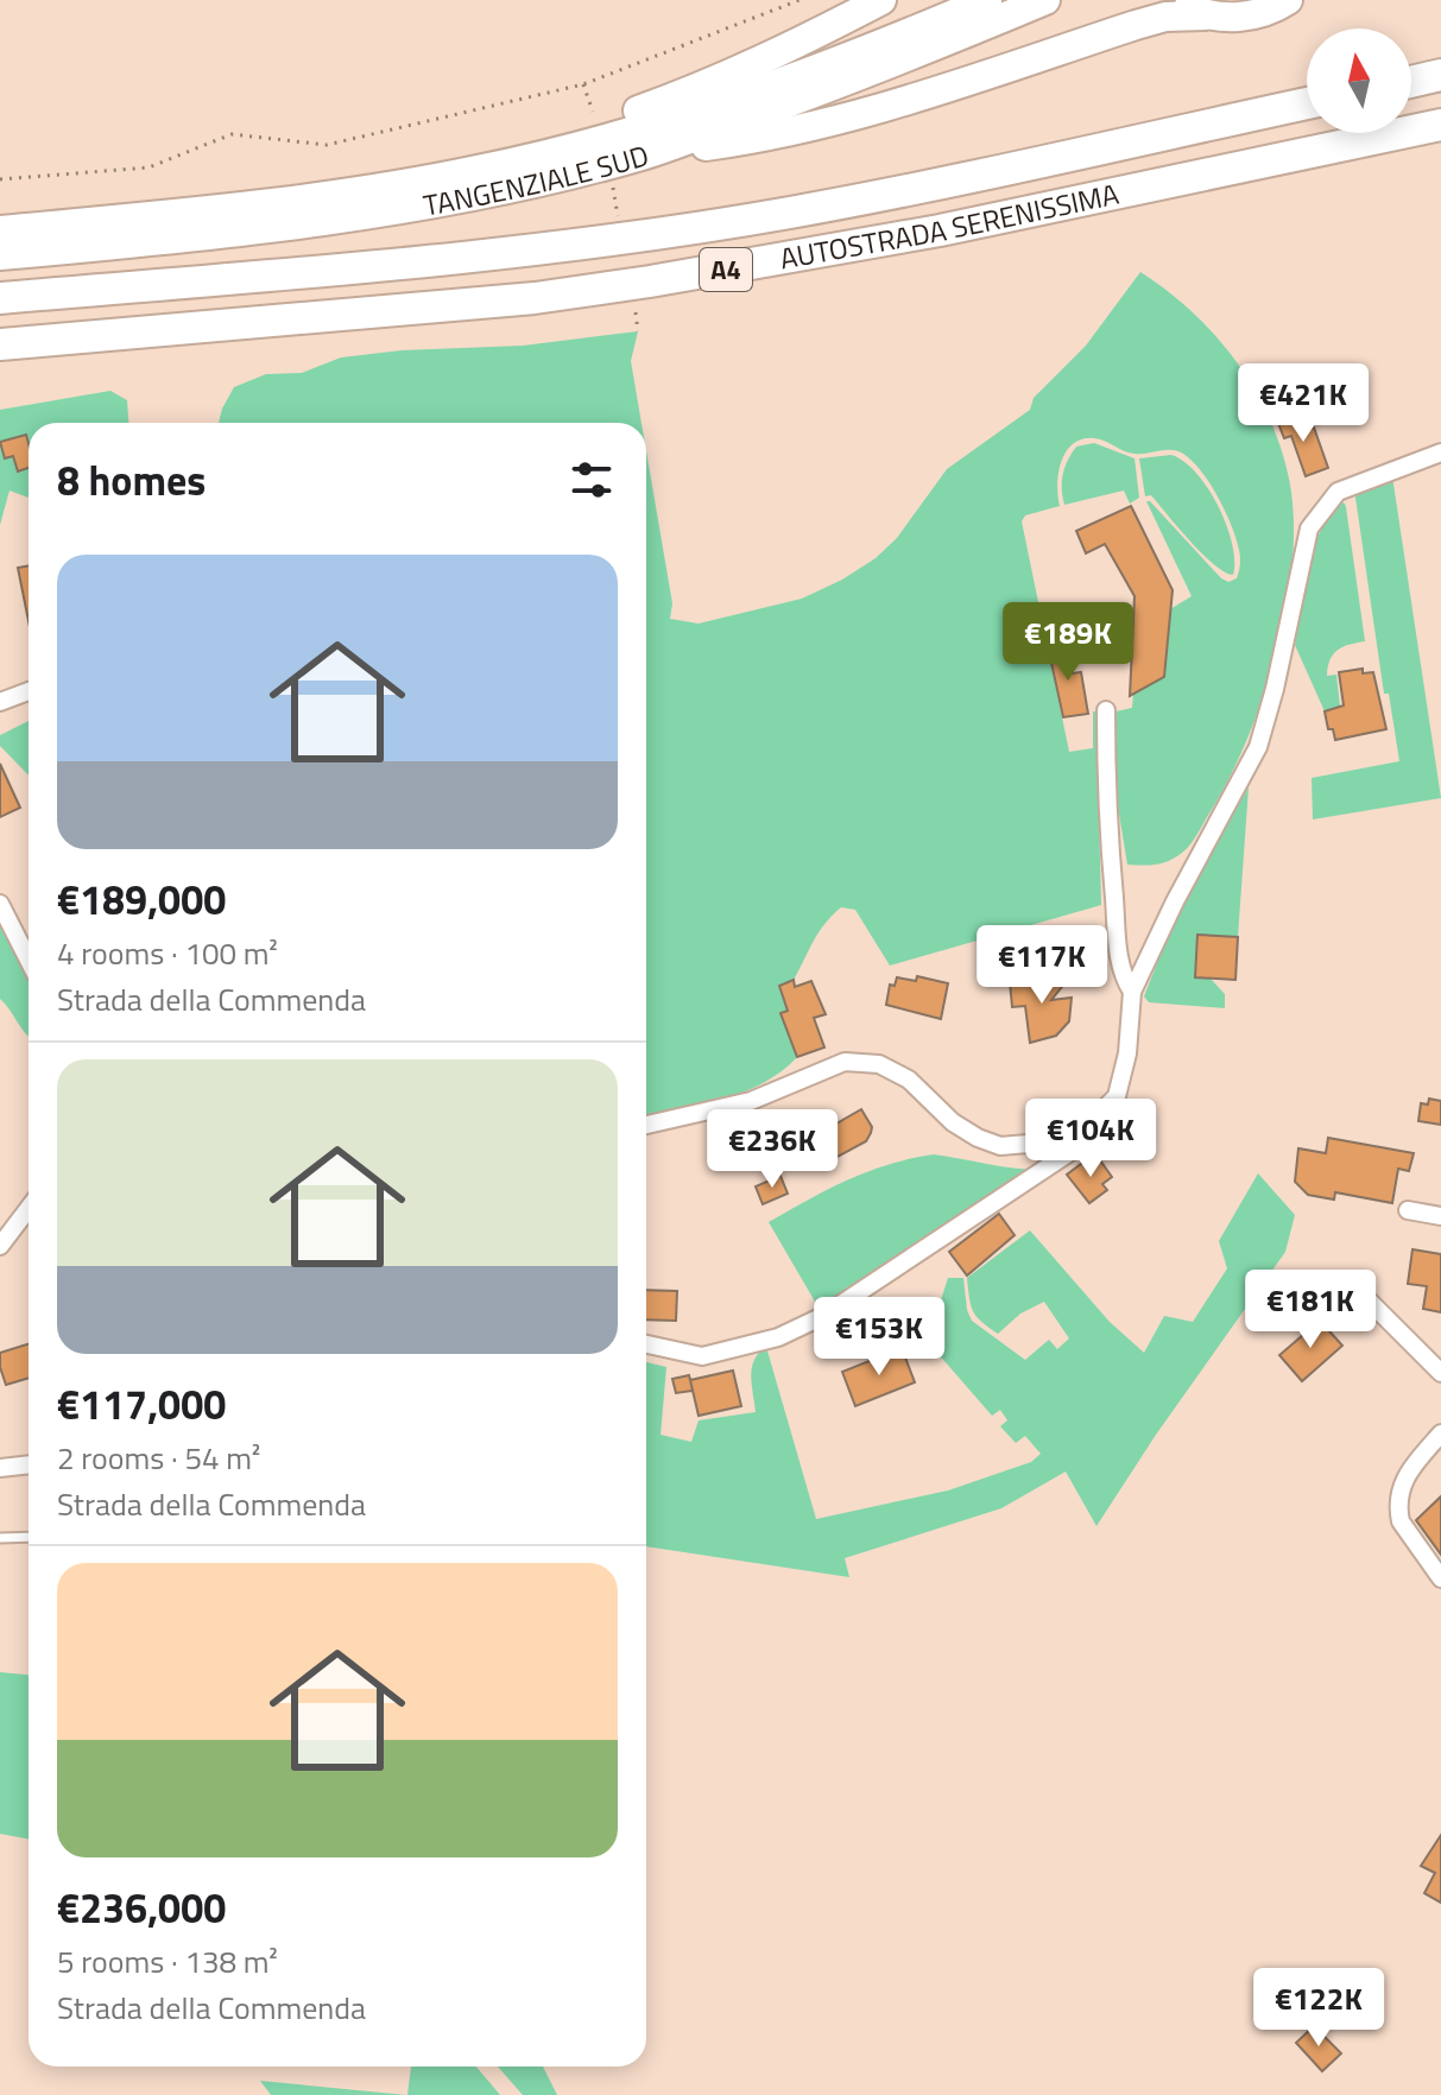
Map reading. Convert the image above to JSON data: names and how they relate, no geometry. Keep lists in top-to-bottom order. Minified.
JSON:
{"streets":{"highway":["TANGENZIALE SUD","AUTOSTRADA SERENISSIMA","A4"]},"north":"top","page":{"price":["€421K","€189K","€117K","€104K","€236K","€181K","€153K","€122K"],"heading":"8 homes","list":[{"name":"€189,000","note":"4 rooms · 100 m² · Strada della Commenda"},{"name":"€117,000","note":"2 rooms · 54 m² · Strada della Commenda"},{"name":"€236,000","note":"5 rooms · 138 m² · Strada della Commenda"}]}}
